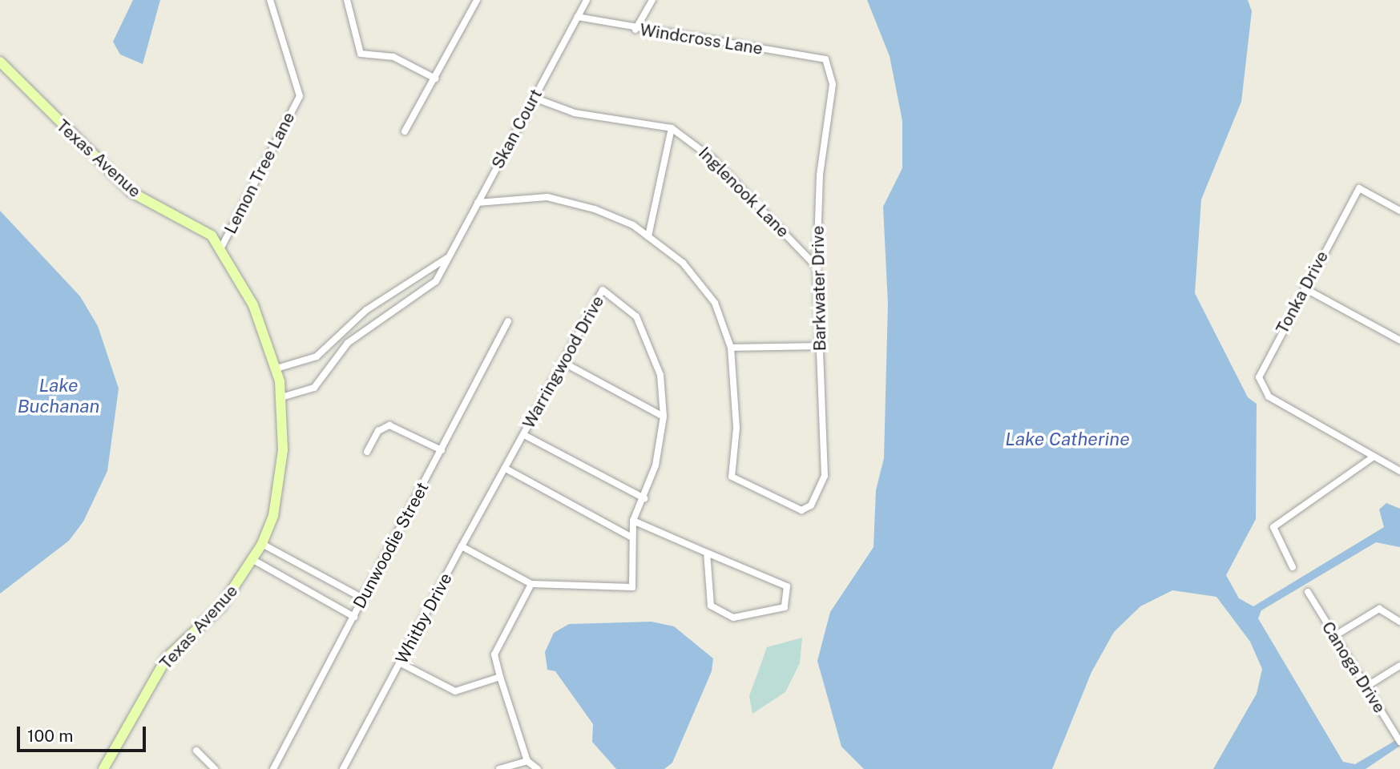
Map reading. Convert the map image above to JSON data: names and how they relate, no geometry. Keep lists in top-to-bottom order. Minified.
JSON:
{"streets":{"street":["Windcross Lane","Skan Court","Texas Avenue","Lemon Tree Lane","Inglenook Lane","Barkwater Drive","Tonka Drive","Warringwood Drive","Dunwoodie Street","Whitby Drive","Canoga Drive"]},"crossings":[["Windcross Lane","Skan Court"],["Windcross Lane","Barkwater Drive"],["Skan Court","Texas Avenue"],["Skan Court","Inglenook Lane"],["Texas Avenue","Lemon Tree Lane"],["Inglenook Lane","Barkwater Drive"],["Warringwood Drive","Whitby Drive"]],"water":["Lake Buchanan","Lake Catherine"],"scale_bar":"100 m"}
